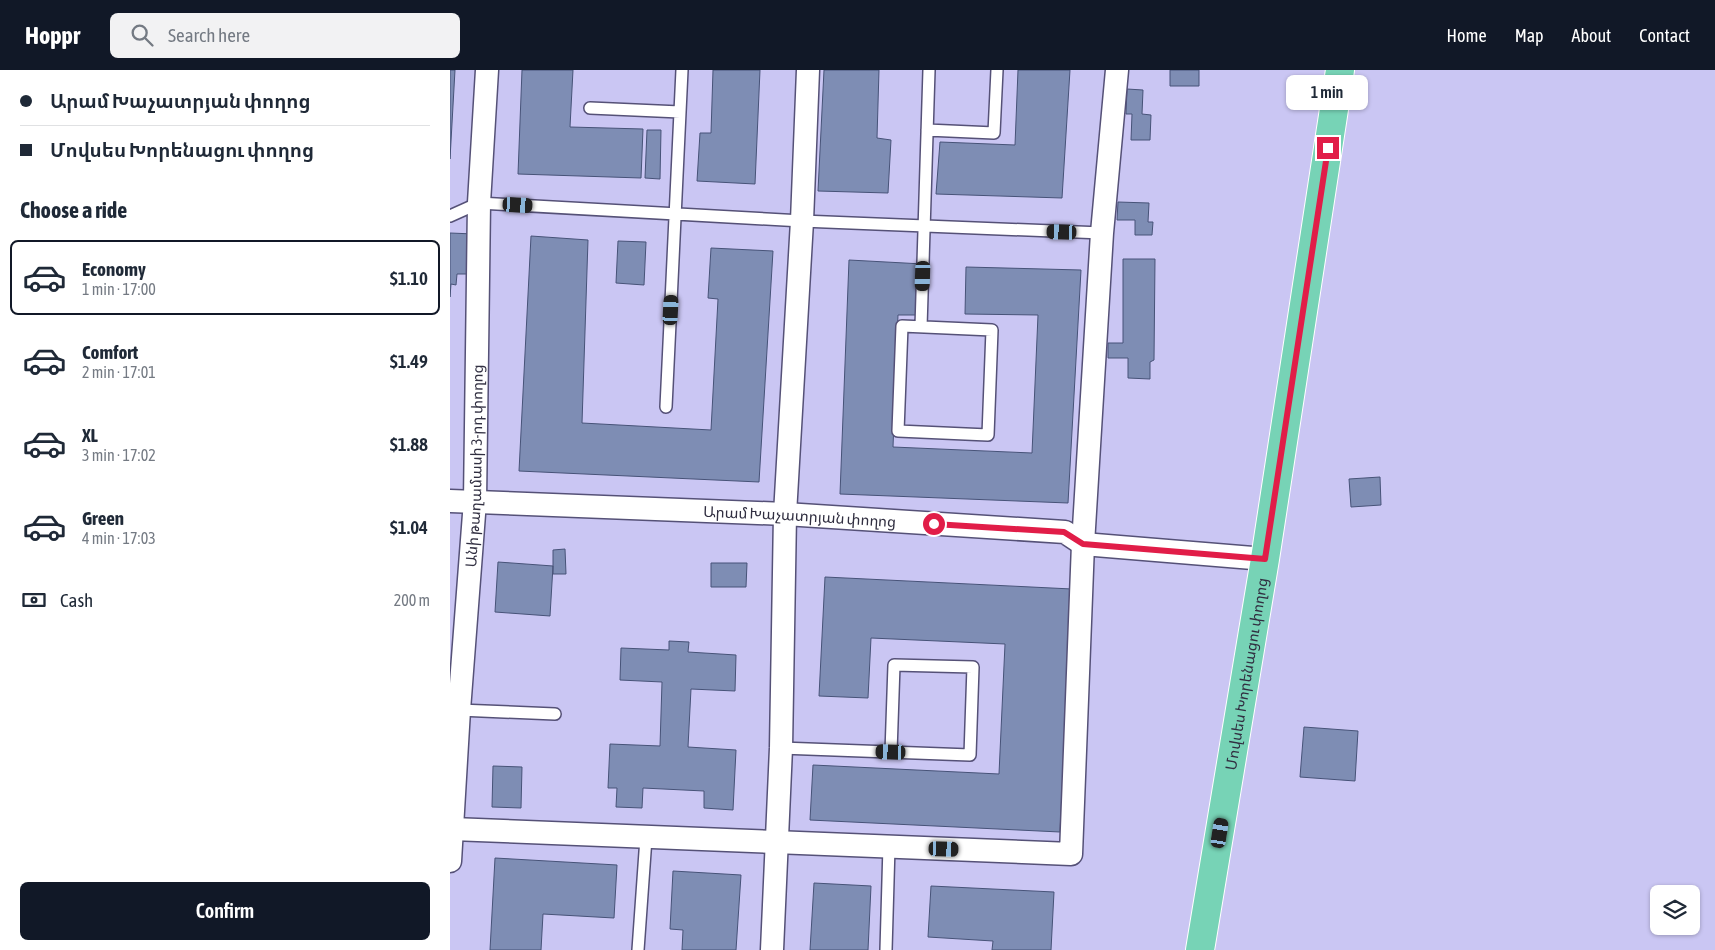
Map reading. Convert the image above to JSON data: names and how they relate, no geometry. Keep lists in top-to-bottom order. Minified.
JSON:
{"streets":{"highway":["Մովսես Խորենացու փողոց"],"street":["Անի թաղամասի 3-րդ փողոց","Արամ Խաչատրյան փողոց"]},"crossings":[["Անի թաղամասի 3-րդ փողոց","Արամ Խաչատրյան փողոց"],["Արամ Խաչատրյան փողոց","Մովսես Խորենացու փողոց"]],"page":{"header":"Hoppr","search":"Search here","nav":["Home","Map","About","Contact"],"banner":["Արամ Խաչատրյան փողոց","Մովսես Խորենացու փողոց"],"bubble":"1 min","heading":"Choose a ride","list":[{"name":"Economy","note":"1 min · 17:00","value":"$1.10"},{"name":"Comfort","note":"2 min · 17:01","value":"$1.49"},{"name":"XL","note":"3 min · 17:02","value":"$1.88"},{"name":"Green","note":"4 min · 17:03","value":"$1.04"}],"pay":["Cash","200 m"],"buttons":"Confirm"}}
